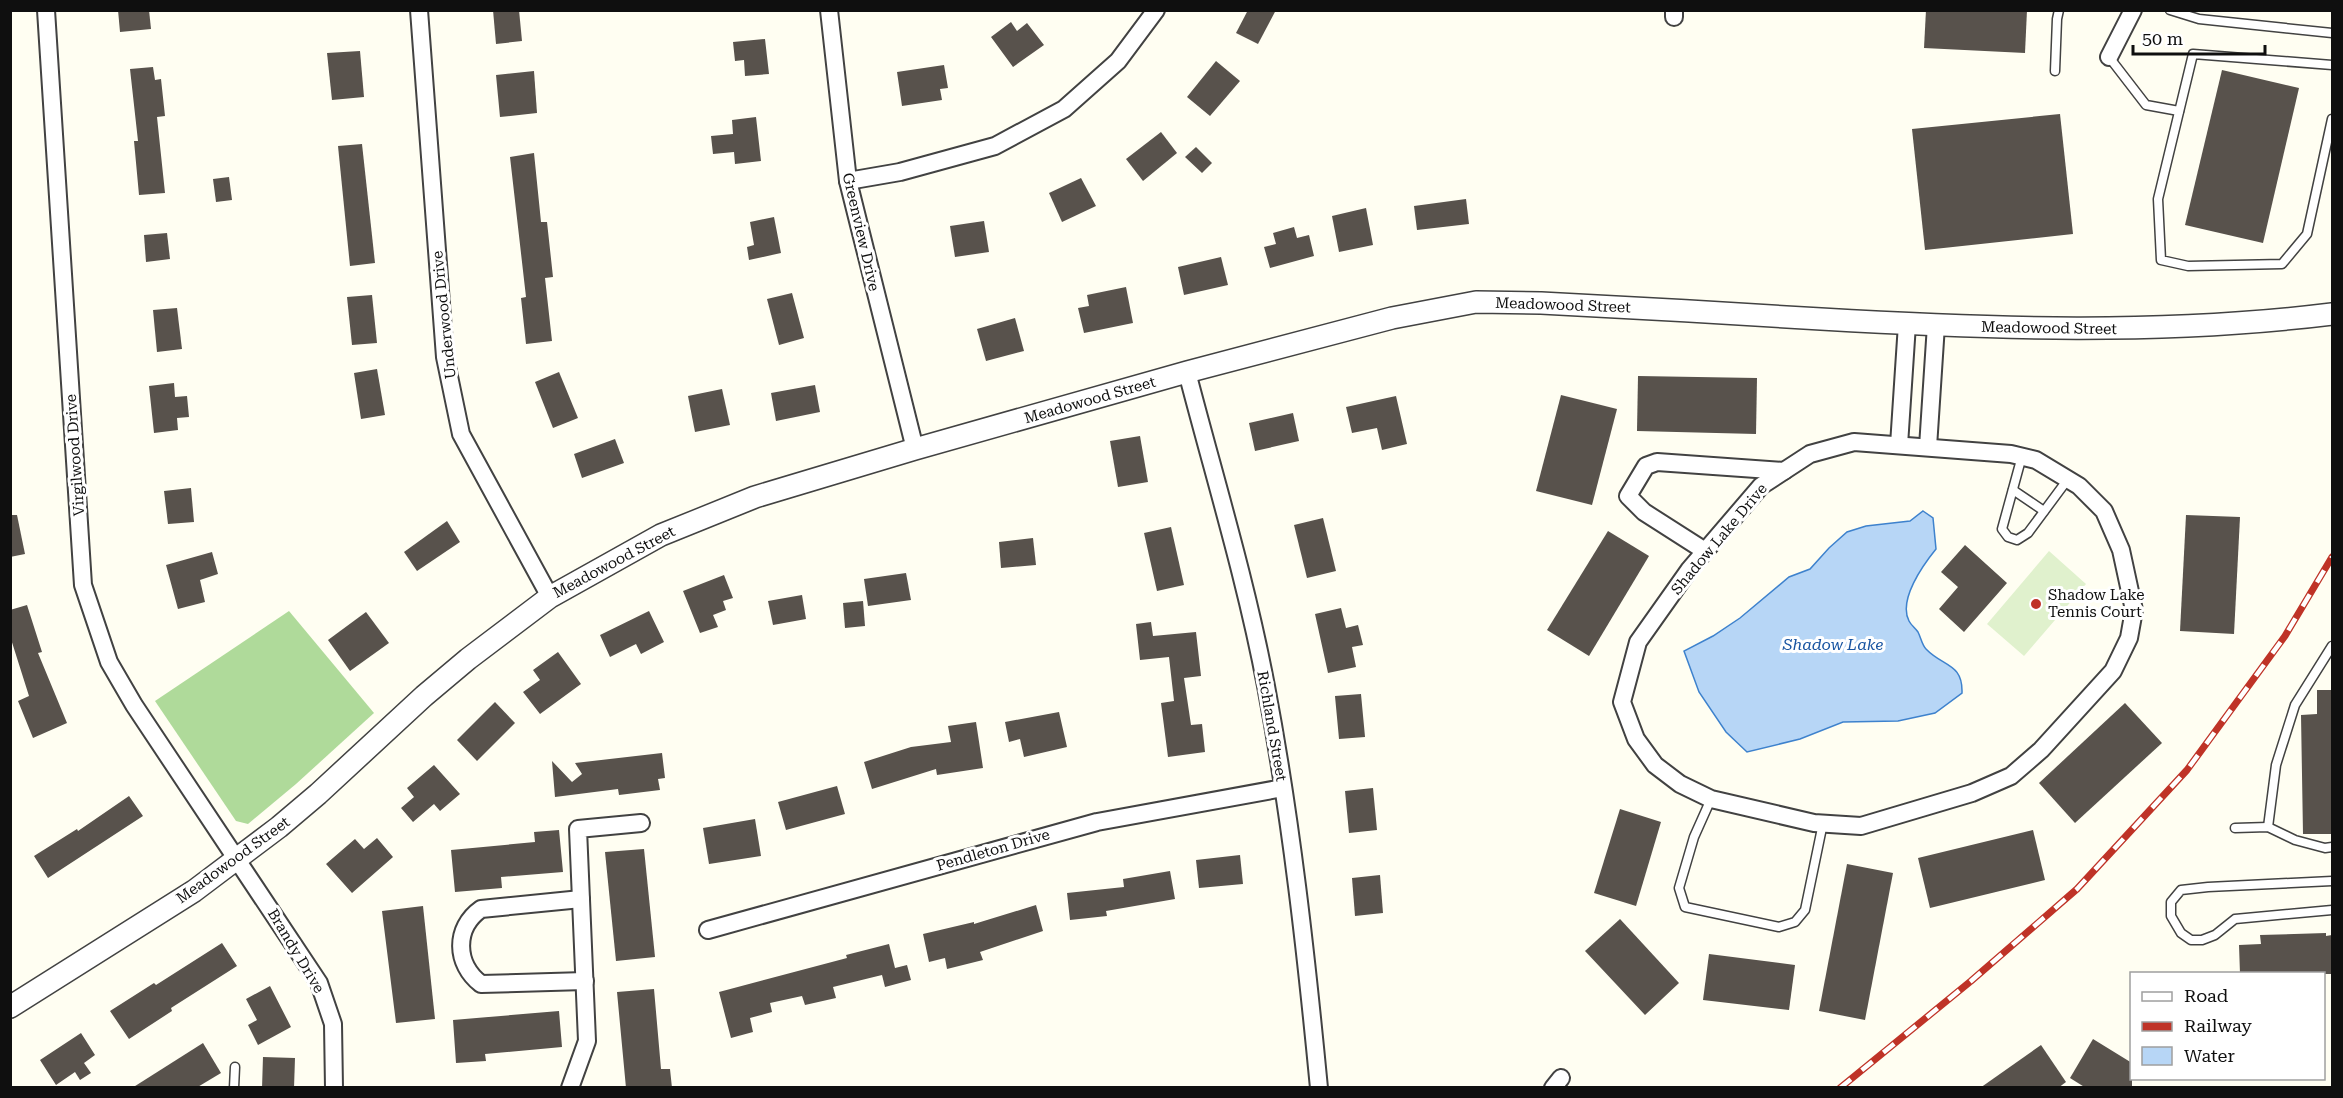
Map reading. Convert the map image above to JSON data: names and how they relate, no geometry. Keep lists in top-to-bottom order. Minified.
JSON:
{"streets":{"street":["Greenview Drive","Meadowood Street","Underwood Drive","Virgilwood Drive","Shadow Lake Drive","Richland Street","Pendleton Drive","Brandy Drive"]},"crossings":[["Greenview Drive","Meadowood Street"],["Meadowood Street","Underwood Drive"],["Meadowood Street","Virgilwood Drive"],["Meadowood Street","Richland Street"],["Meadowood Street","Brandy Drive"],["Virgilwood Drive","Brandy Drive"],["Richland Street","Pendleton Drive"]],"water":["Shadow Lake"],"places":["Shadow Lake Tennis Court"],"legend":["Road","Railway","Water"],"scale_bar":"50 m"}
